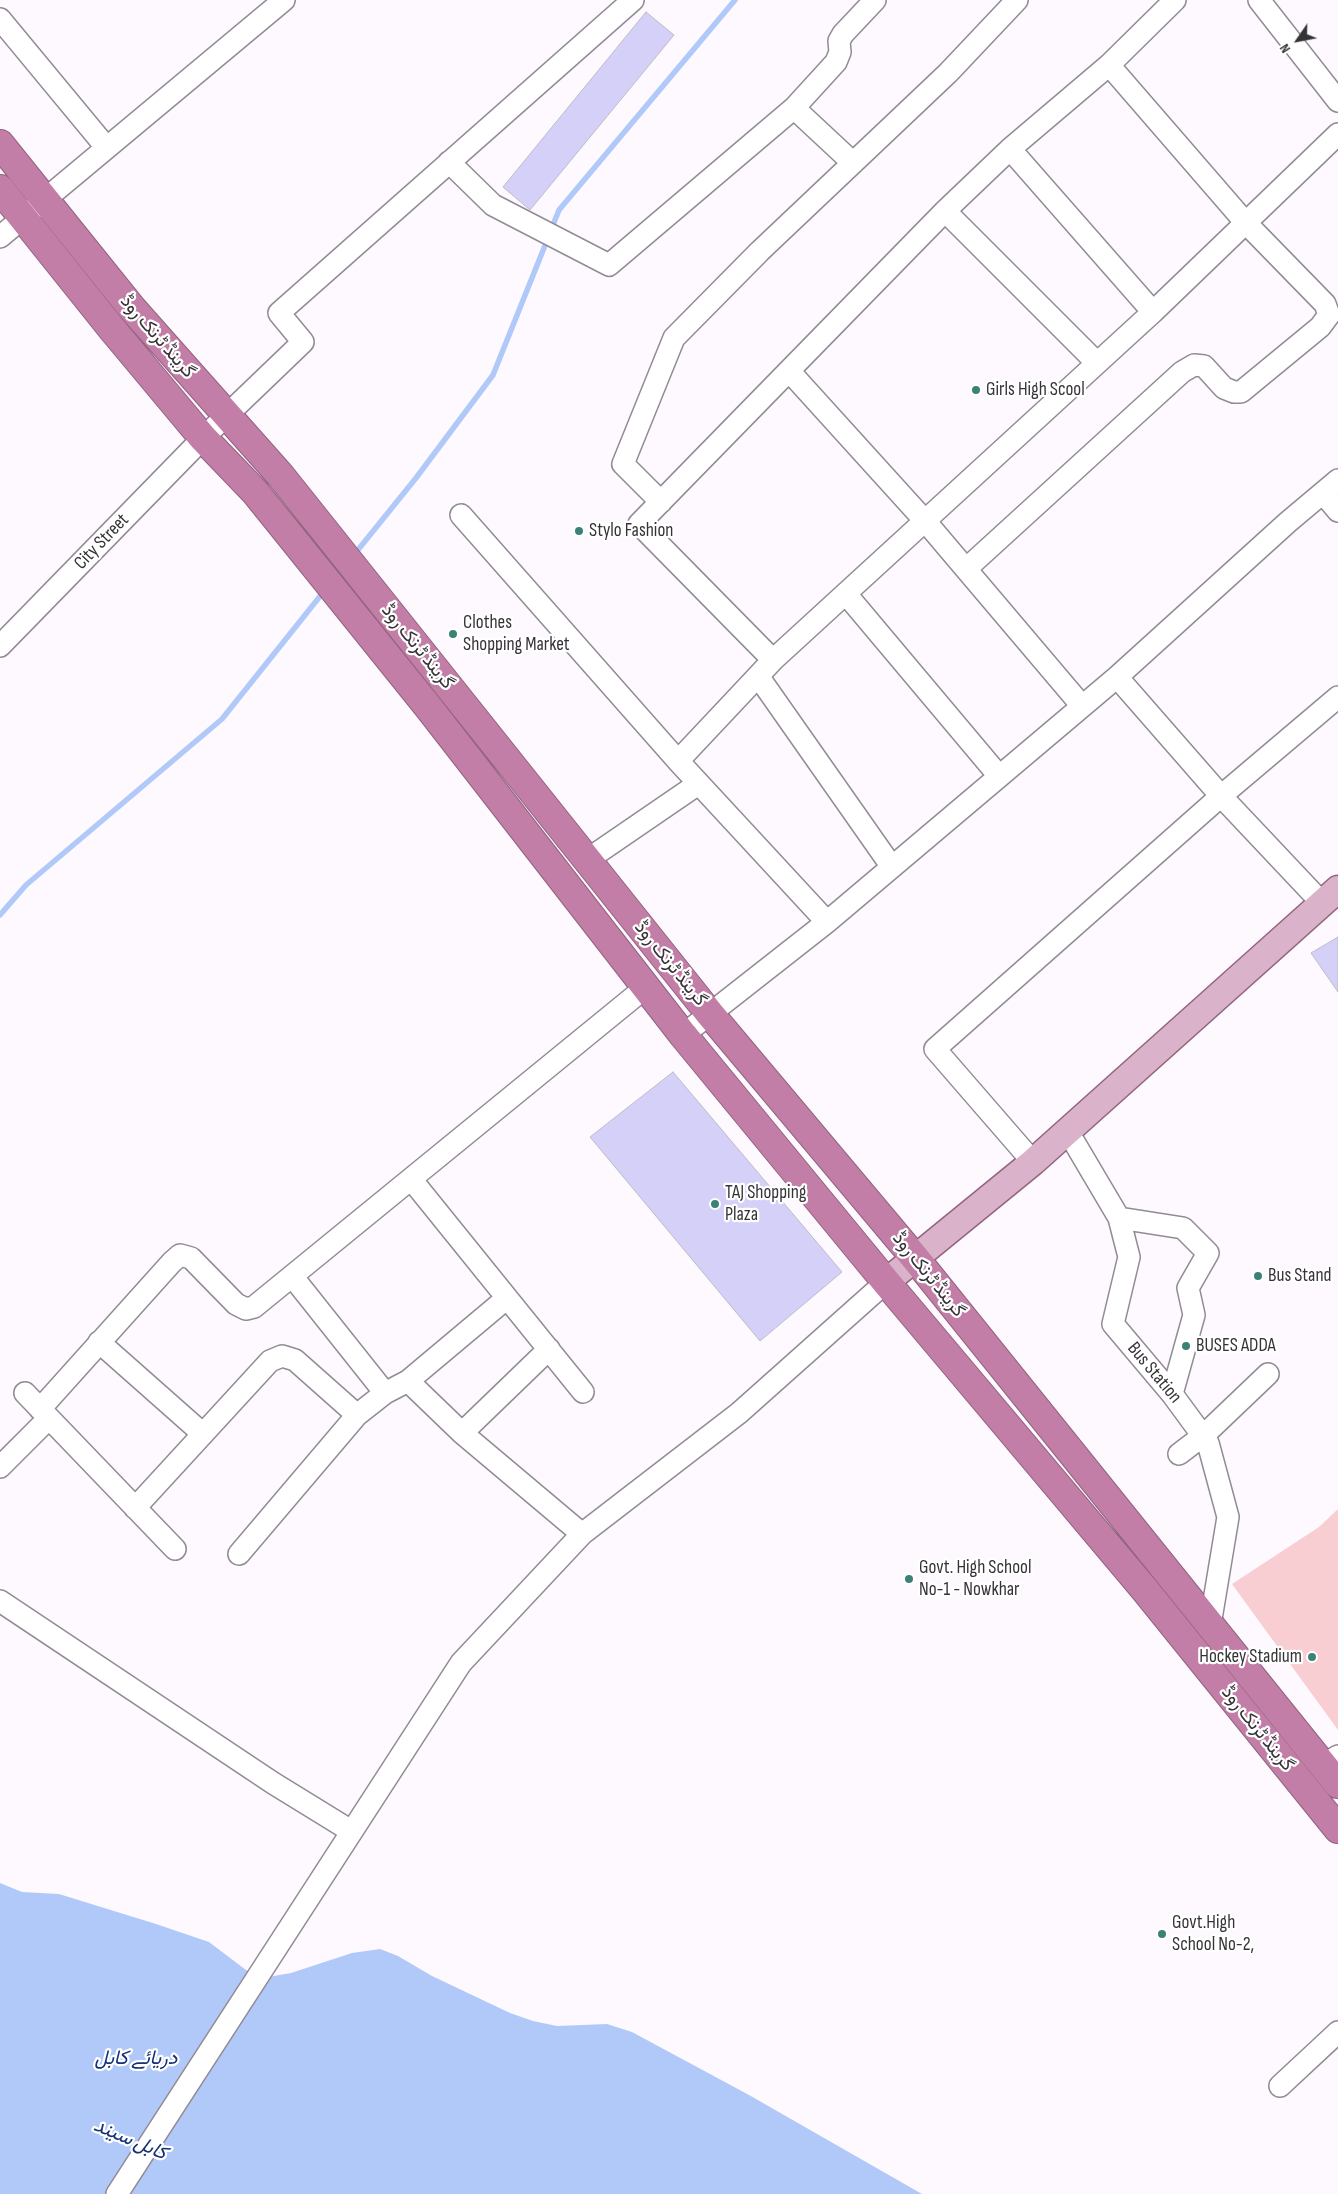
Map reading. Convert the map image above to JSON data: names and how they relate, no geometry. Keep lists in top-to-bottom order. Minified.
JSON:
{"streets":{"highway":["گرینڈ ٹرنک روڈ"],"street":["City Street","Bus Station"]},"crossings":[["گرینڈ ٹرنک روڈ","City Street"],["گرینڈ ٹرنک روڈ","Bus Station"]],"water":["دریائے کابل","کابل سيند"],"places":["Girls High Scool","Stylo Fashion","Clothes Shopping Market","TAJ Shopping Plaza","Bus Stand","BUSES ADDA","Govt. High School No-1 - Nowkhar","Hockey Stadium","Govt.High School No-2,"],"north":"bottom left"}
